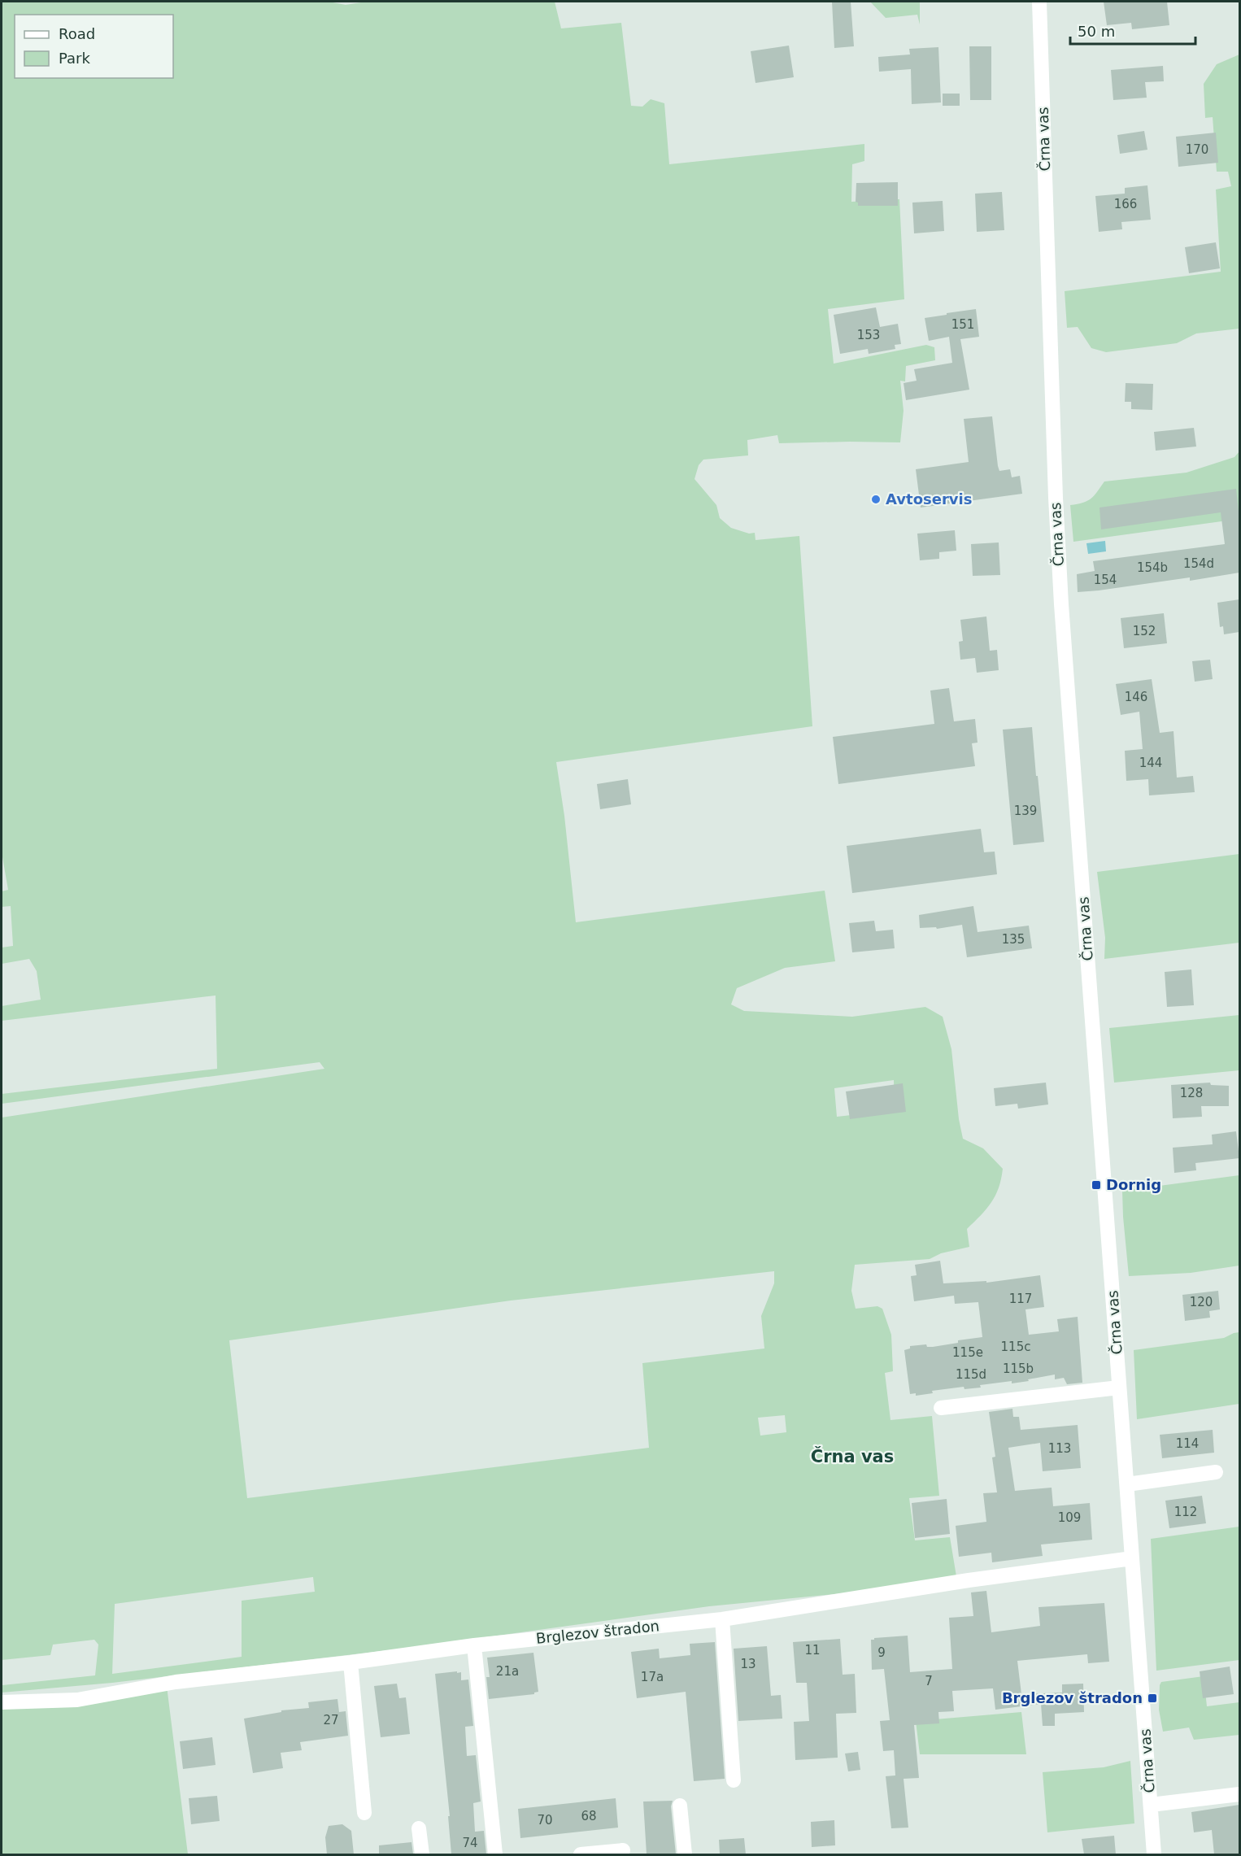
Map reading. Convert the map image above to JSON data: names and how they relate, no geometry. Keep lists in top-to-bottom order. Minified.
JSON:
{"streets":{"street":["Črna vas","Brglezov štradon"]},"crossings":[["Črna vas","Brglezov štradon"]],"districts":["Črna vas"],"places":{"other":["Avtoservis"],"transit":["Dornig","Brglezov štradon"]},"house_numbers":["170","166","151","153","154d","154b","154","152","146","144","139","135","128","117","120","115c","115e","115b","115d","114","113","112","109","11","9","13","21a","17a","7","27","68","70","74"],"legend":["Road","Park"],"scale_bar":"50 m"}
